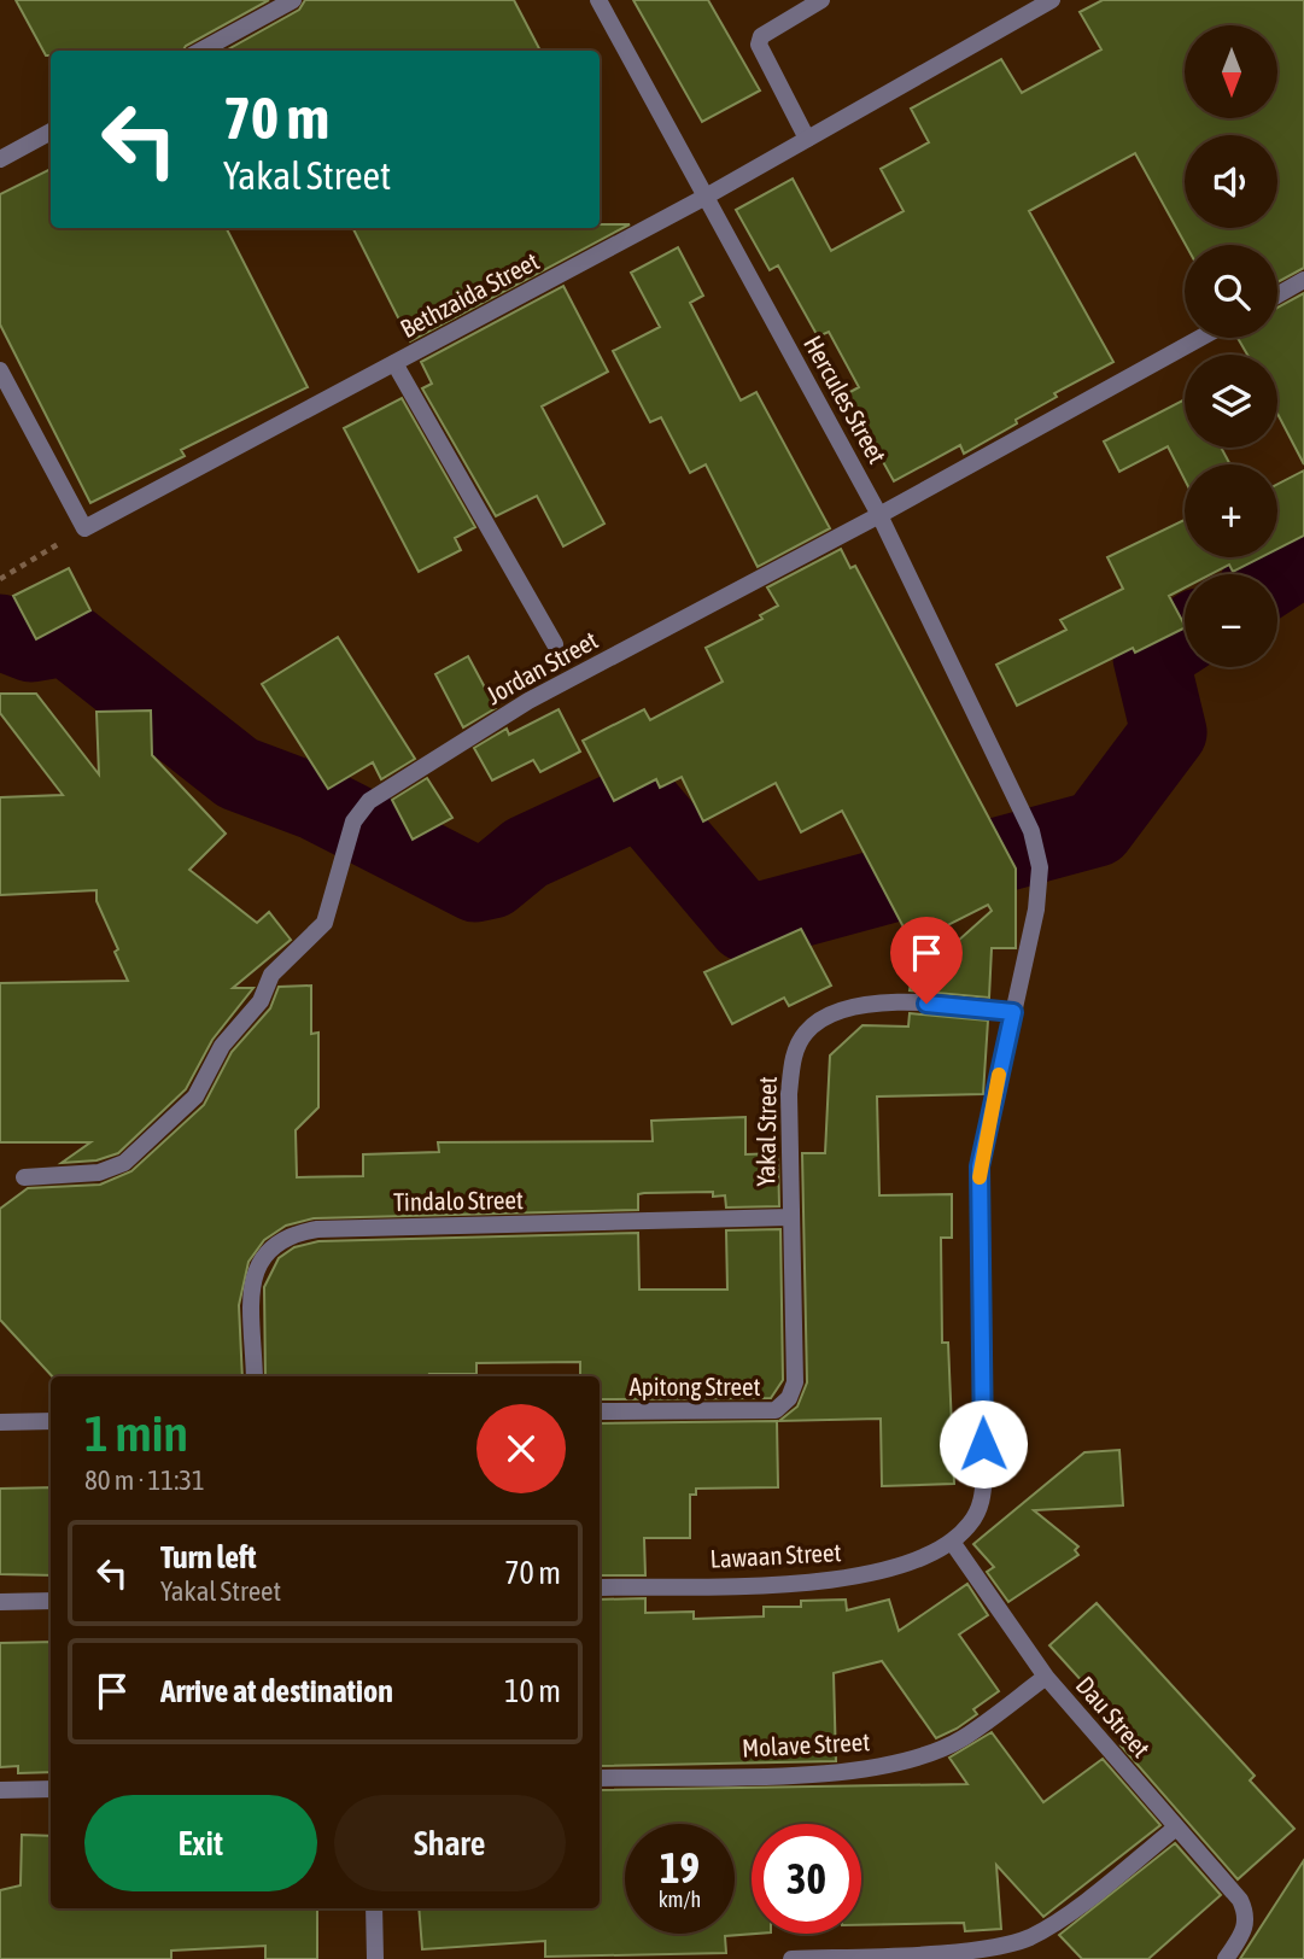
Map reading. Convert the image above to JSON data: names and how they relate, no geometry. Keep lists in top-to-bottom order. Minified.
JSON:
{"streets":{"street":["Bethzaida Street","Hercules Street","Jordan Street","Yakal Street","Tindalo Street","Apitong Street","Lawaan Street","Dau Street","Molave Street"]},"crossings":[["Bethzaida Street","Hercules Street"],["Hercules Street","Jordan Street"],["Hercules Street","Yakal Street"],["Hercules Street","Lawaan Street"],["Hercules Street","Dau Street"],["Yakal Street","Tindalo Street"],["Yakal Street","Apitong Street"],["Lawaan Street","Dau Street"],["Dau Street","Molave Street"]],"north":"bottom","page":{"map_buttons":["+","−"],"turn":["70 m","Yakal Street"],"heading":["1 min","80 m · 11:31"],"list":[{"name":"Turn left","note":"Yakal Street","value":"70 m"},{"name":"Arrive at destination","value":"10 m"}],"buttons":["Exit","Share"],"speed":"19 km/h","limit":"30"}}
